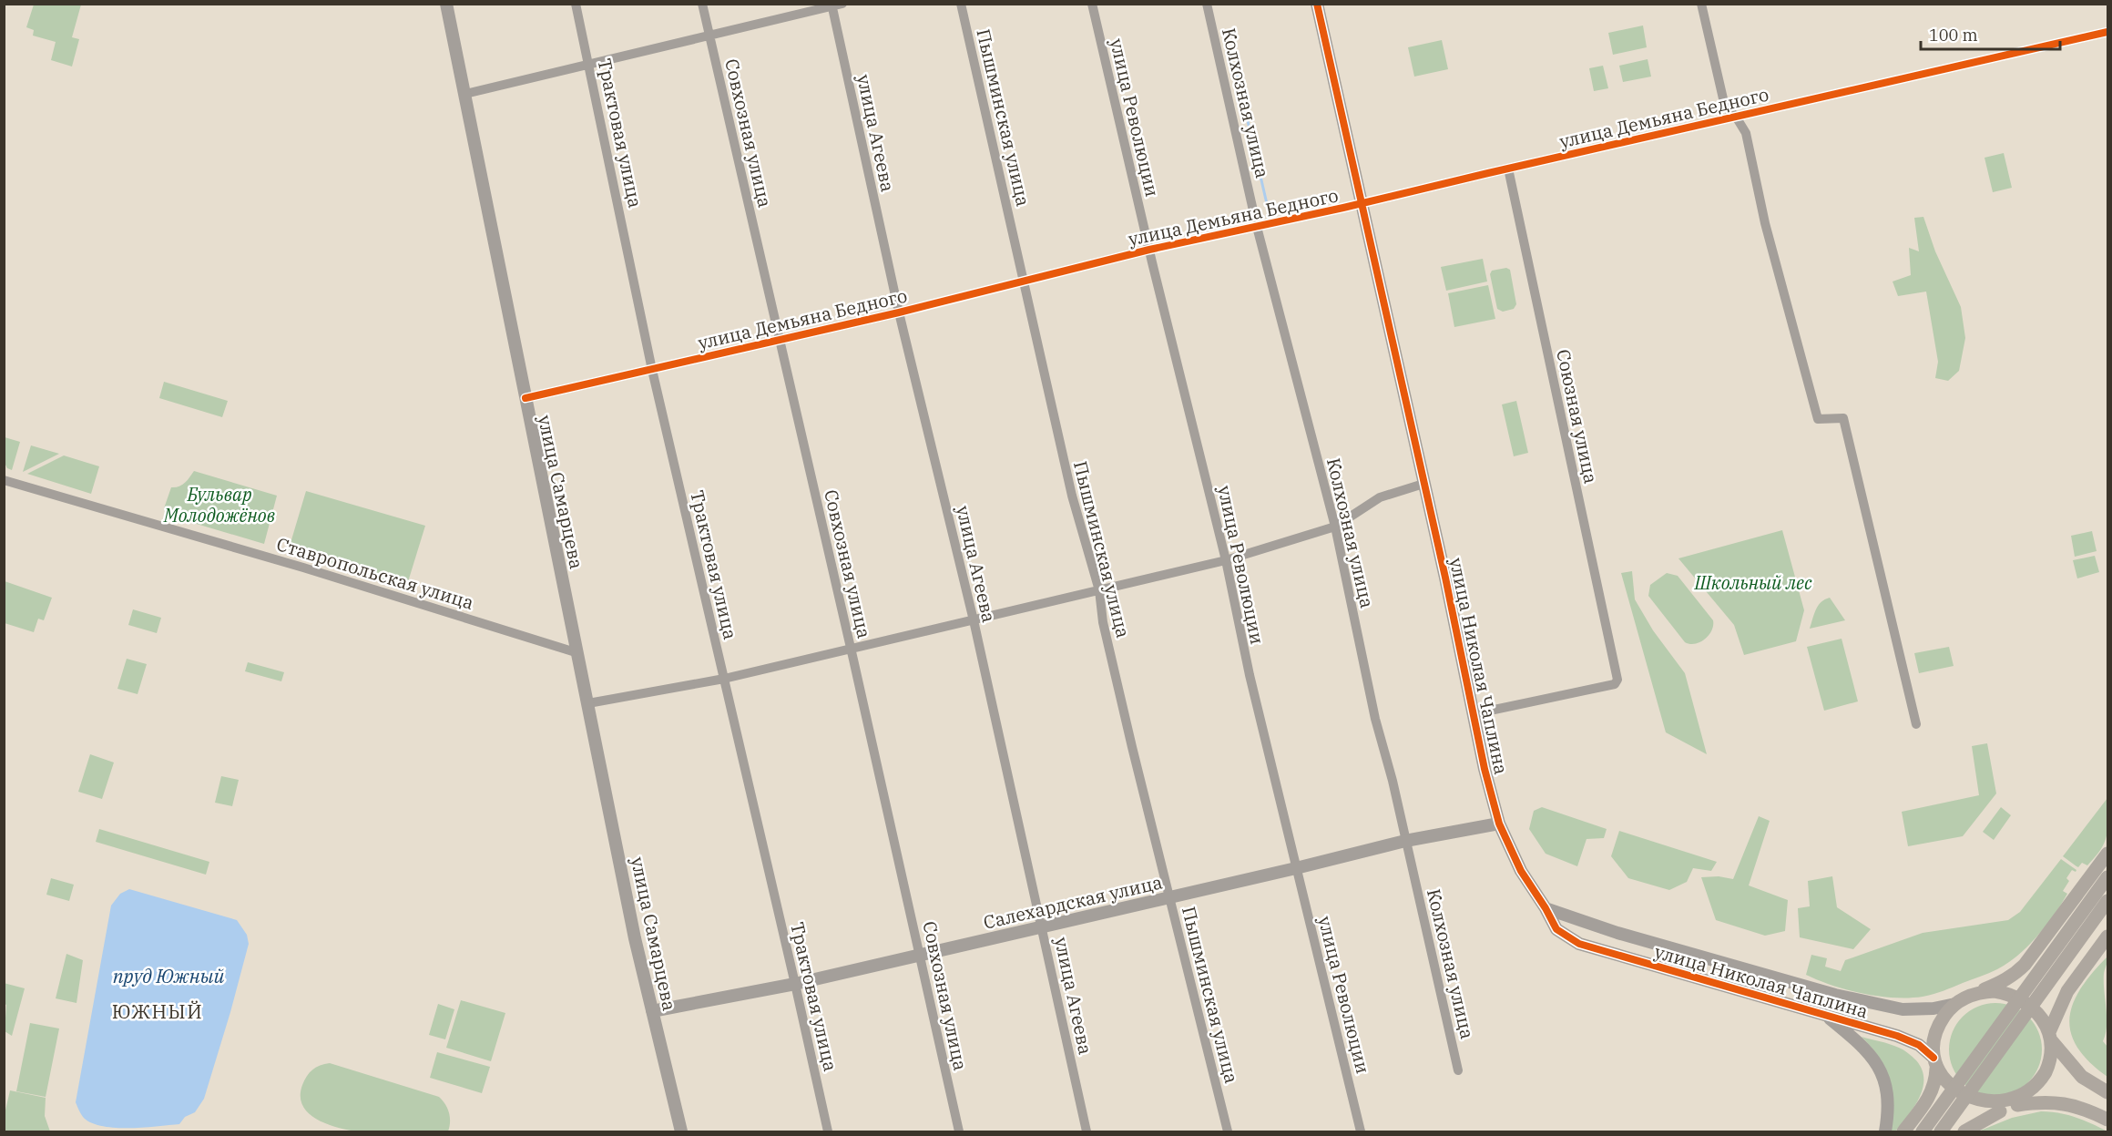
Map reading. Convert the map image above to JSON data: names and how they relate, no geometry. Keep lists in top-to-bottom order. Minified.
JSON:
{"streets":{"street":["Колхозная улица","Пышминская улица","улица Революции","улица Демьяна Бедного","Трактовая улица","Совхозная улица","улица Агеева","Союзная улица","улица Самарцева","Ставропольская улица","улица Николая Чаплина","Салехардская улица"]},"crossings":[["Колхозная улица","улица Демьяна Бедного"],["Колхозная улица","Салехардская улица"],["Пышминская улица","улица Демьяна Бедного"],["Пышминская улица","Салехардская улица"],["улица Революции","улица Демьяна Бедного"],["улица Революции","Салехардская улица"],["улица Демьяна Бедного","Трактовая улица"],["улица Демьяна Бедного","Совхозная улица"],["улица Демьяна Бедного","улица Агеева"],["улица Демьяна Бедного","Союзная улица"],["улица Демьяна Бедного","улица Самарцева"],["улица Демьяна Бедного","улица Николая Чаплина"],["Трактовая улица","Салехардская улица"],["Совхозная улица","Салехардская улица"],["улица Агеева","Салехардская улица"],["Союзная улица","улица Николая Чаплина"],["улица Самарцева","Ставропольская улица"],["улица Самарцева","Салехардская улица"],["улица Николая Чаплина","Салехардская улица"]],"districts":["ЮЖНЫЙ"],"water":["пруд Южный"],"parks":["Бульвар Молодожёнов","Школьный лес"],"scale_bar":"100 m"}
